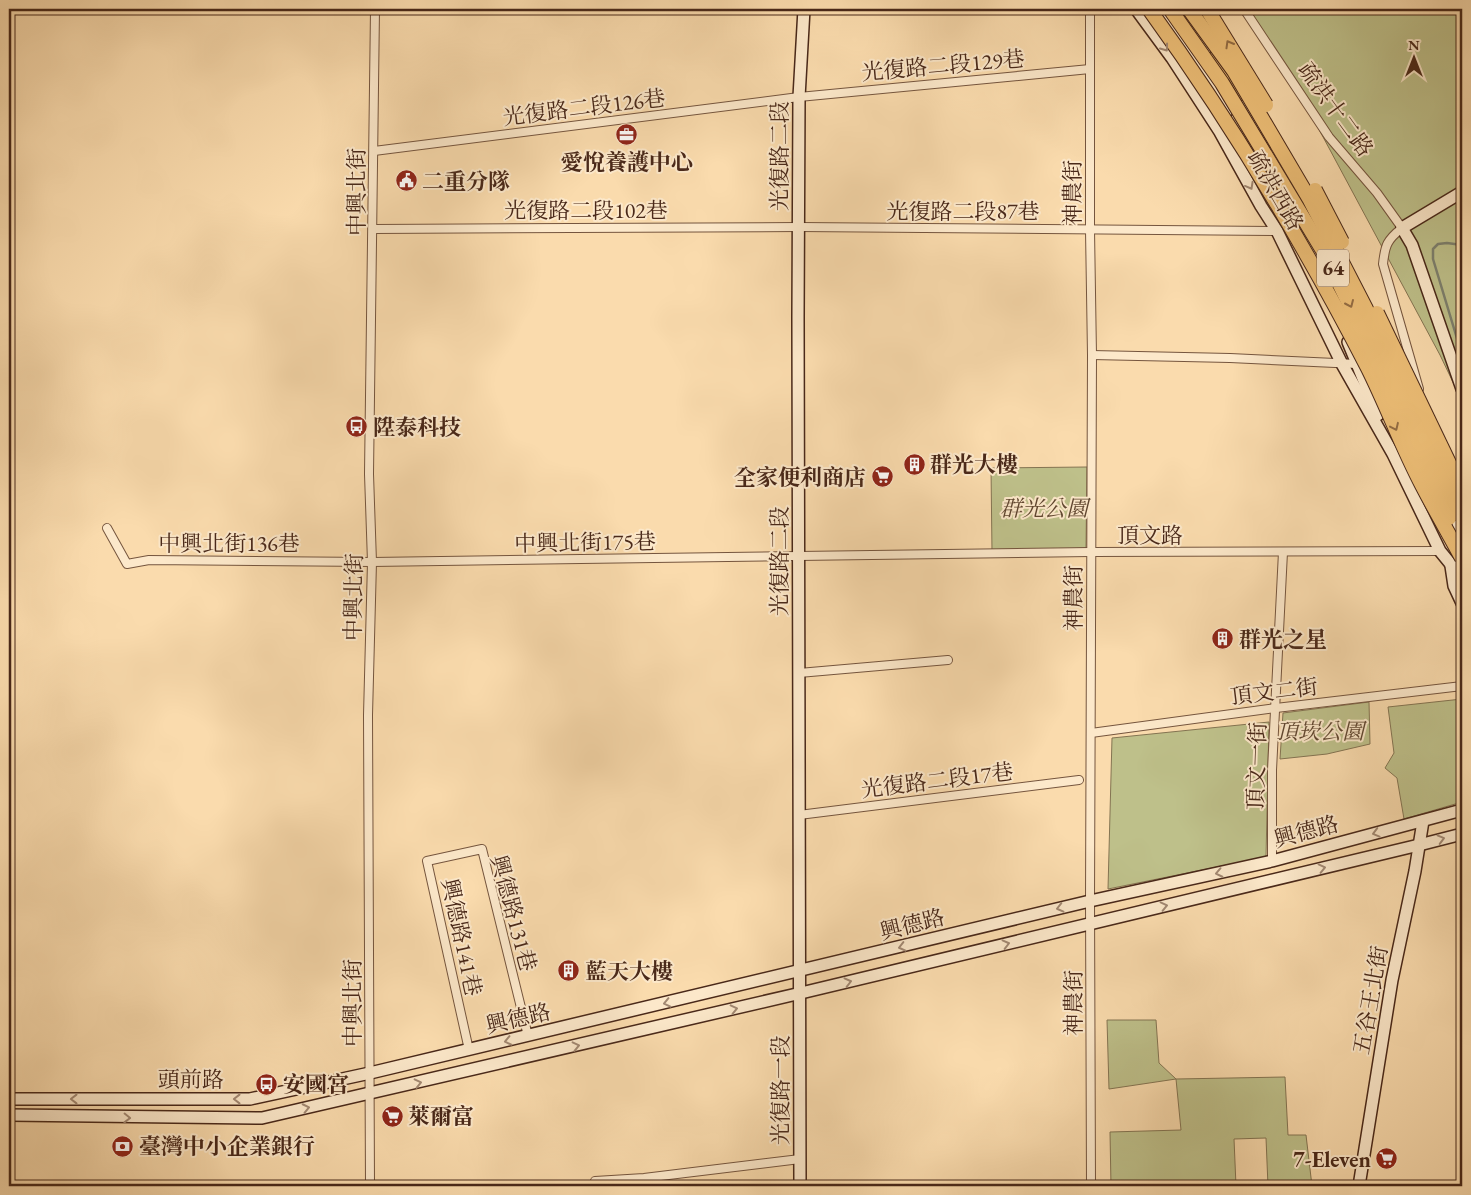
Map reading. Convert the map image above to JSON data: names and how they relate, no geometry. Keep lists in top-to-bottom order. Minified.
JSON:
{"streets":{"highway":["64"],"street":["光復路二段129巷","光復路二段126巷","疏洪十二路","光復路二段","疏洪西路","中興北街","神農街","光復路二段102巷","光復路二段87巷","頂文路","中興北街175巷","中興北街136巷","頂文二街","頂文一街","光復路二段17巷","興德路","興德路131巷","興德路141巷","五谷王北街","頭前路","光復路一段"]},"crossings":[["光復路二段129巷","光復路二段126巷"],["光復路二段129巷","光復路二段"],["光復路二段129巷","神農街"],["光復路二段126巷","光復路二段"],["光復路二段126巷","中興北街"],["光復路二段","光復路二段102巷"],["光復路二段","光復路二段87巷"],["光復路二段","頂文路"],["光復路二段","中興北街175巷"],["光復路二段","光復路二段17巷"],["光復路二段","興德路"],["光復路二段","光復路一段"],["疏洪西路","光復路二段87巷"],["疏洪西路","頂文路"],["中興北街","光復路二段102巷"],["中興北街","中興北街175巷"],["中興北街","中興北街136巷"],["中興北街","興德路"],["中興北街","頭前路"],["神農街","光復路二段87巷"],["神農街","頂文路"],["神農街","頂文二街"],["神農街","興德路"],["光復路二段102巷","光復路二段87巷"],["頂文路","中興北街175巷"],["頂文路","頂文一街"],["中興北街175巷","中興北街136巷"],["頂文二街","頂文一街"],["頂文一街","興德路"],["興德路","興德路131巷"],["興德路","興德路141巷"],["興德路","五谷王北街"],["興德路","頭前路"],["興德路","光復路一段"],["興德路131巷","興德路141巷"]],"parks":["群光公園","頂崁公園"],"places":{"office":["愛悅養護中心"],"public building":["二重分隊"],"bus stop":["陞泰科技","安國宮"],"building":["群光大樓","群光之星","藍天大樓"],"supermarket":["全家便利商店","萊爾富","7-Eleven"],"bank":["臺灣中小企業銀行"]},"north":"top"}
